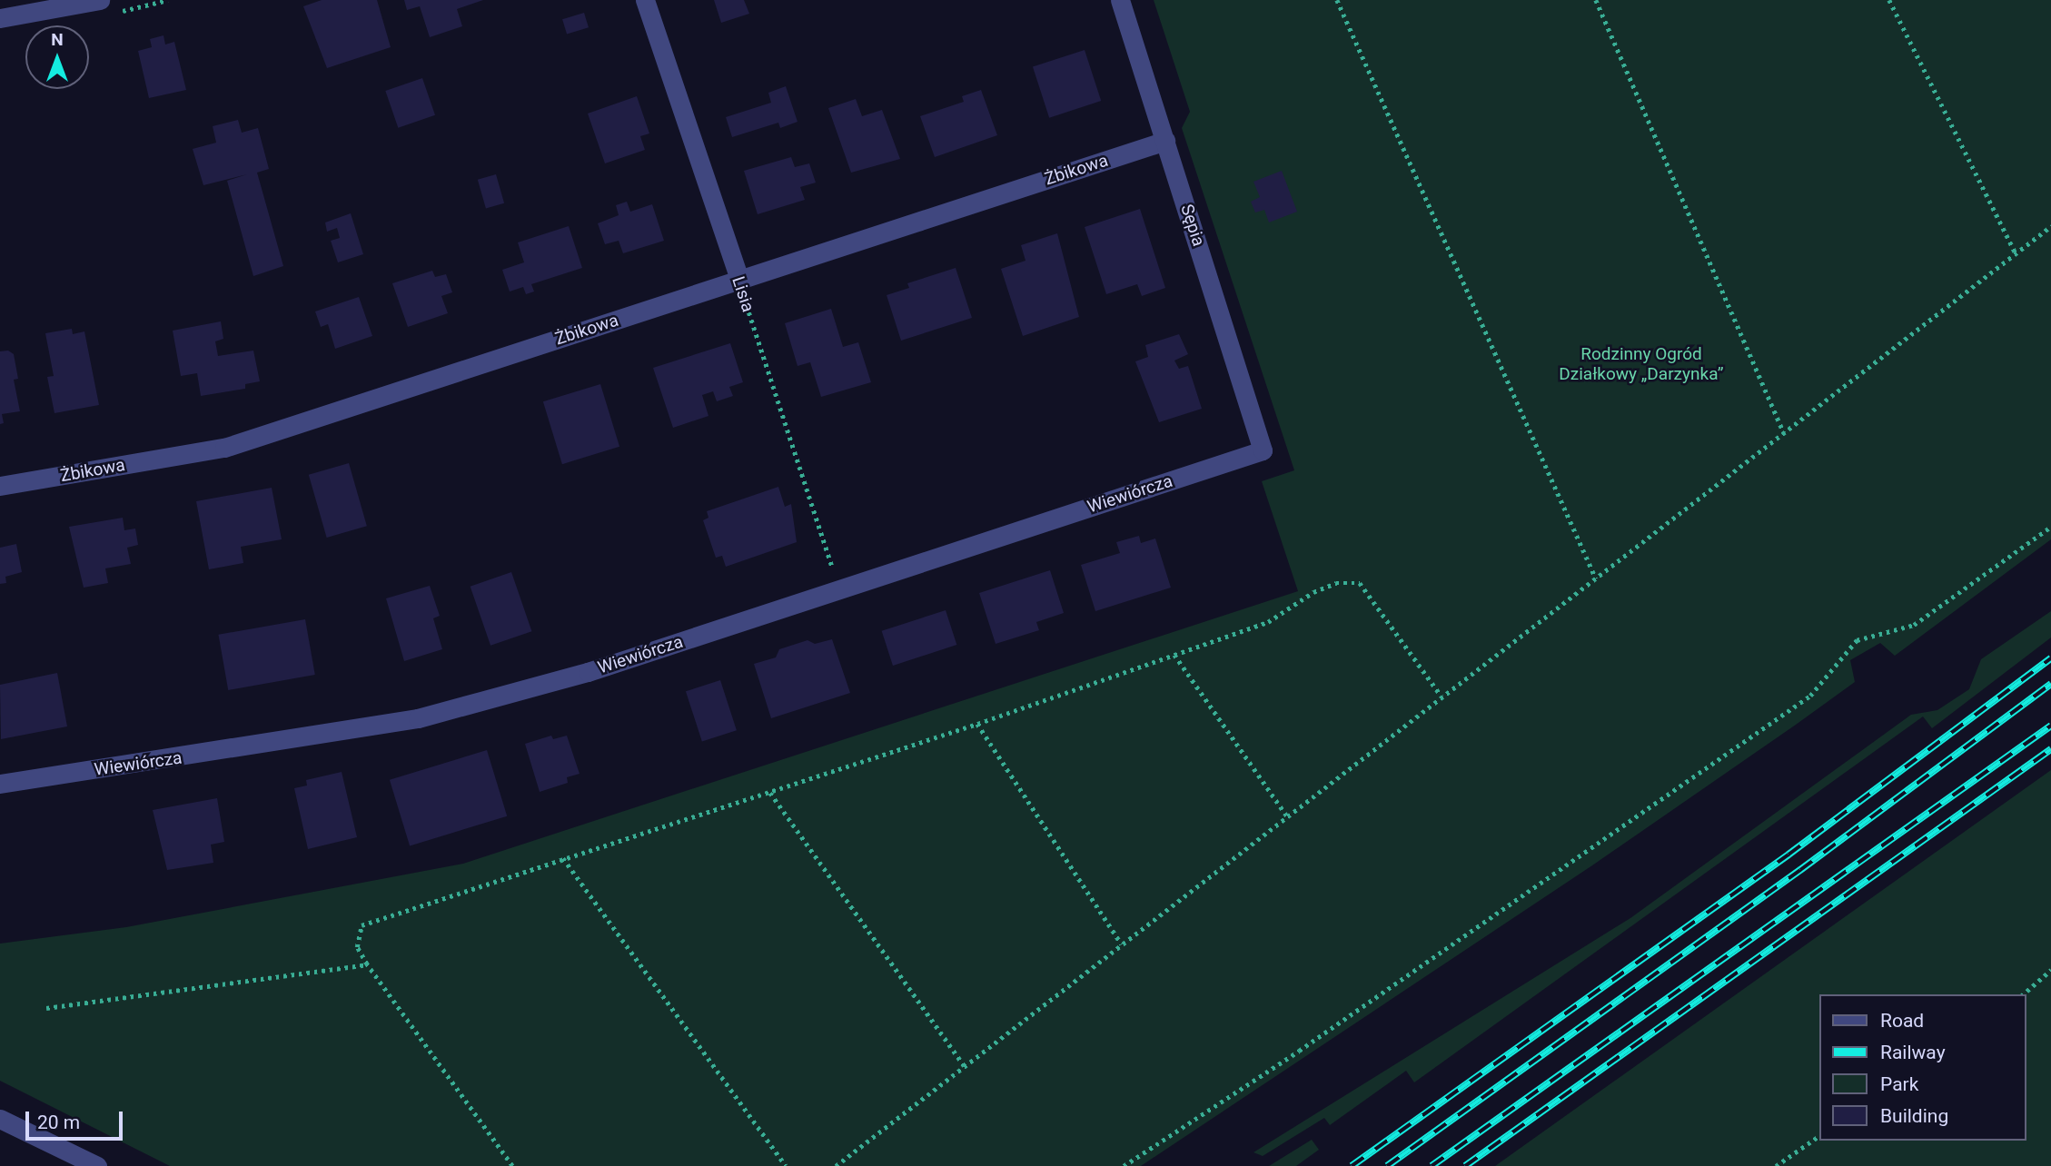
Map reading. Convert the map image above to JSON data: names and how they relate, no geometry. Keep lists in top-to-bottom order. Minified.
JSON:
{"streets":{"street":["Żbikowa","Sępia","Lisia","Wiewiórcza"]},"crossings":[["Żbikowa","Sępia"],["Żbikowa","Lisia"],["Sępia","Wiewiórcza"],["Lisia","Wiewiórcza"]],"parks":["Rodzinny Ogród Działkowy „Darzynka”"],"legend":["Road","Railway","Park","Building"],"scale_bar":"20 m","north":"top"}
